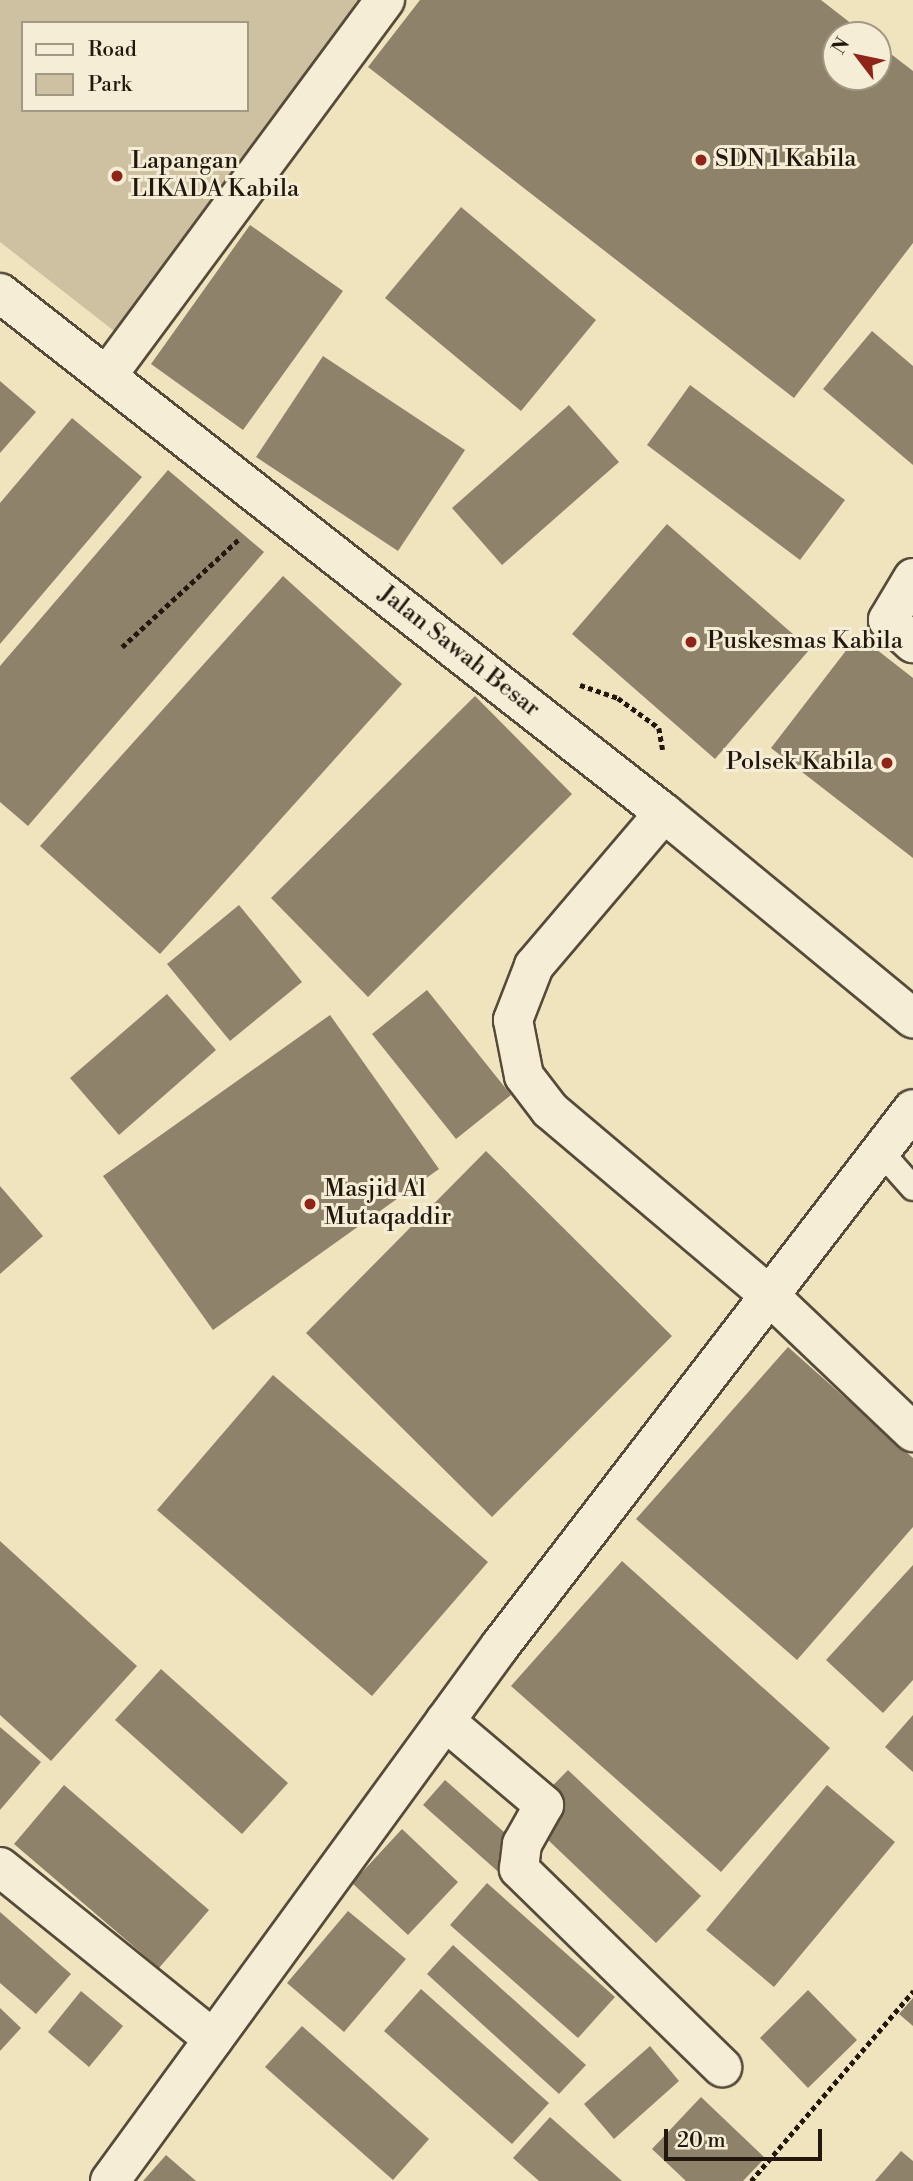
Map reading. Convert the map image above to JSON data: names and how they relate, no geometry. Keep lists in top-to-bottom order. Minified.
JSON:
{"streets":{"main road":["Jalan Sawah Besar"]},"places":["SDN 1 Kabila","Lapangan LIKADA Kabila","Puskesmas Kabila","Polsek Kabila","Masjid Al Mutaqaddir"],"legend":["Road","Park"],"scale_bar":"20 m","north":"top left"}
